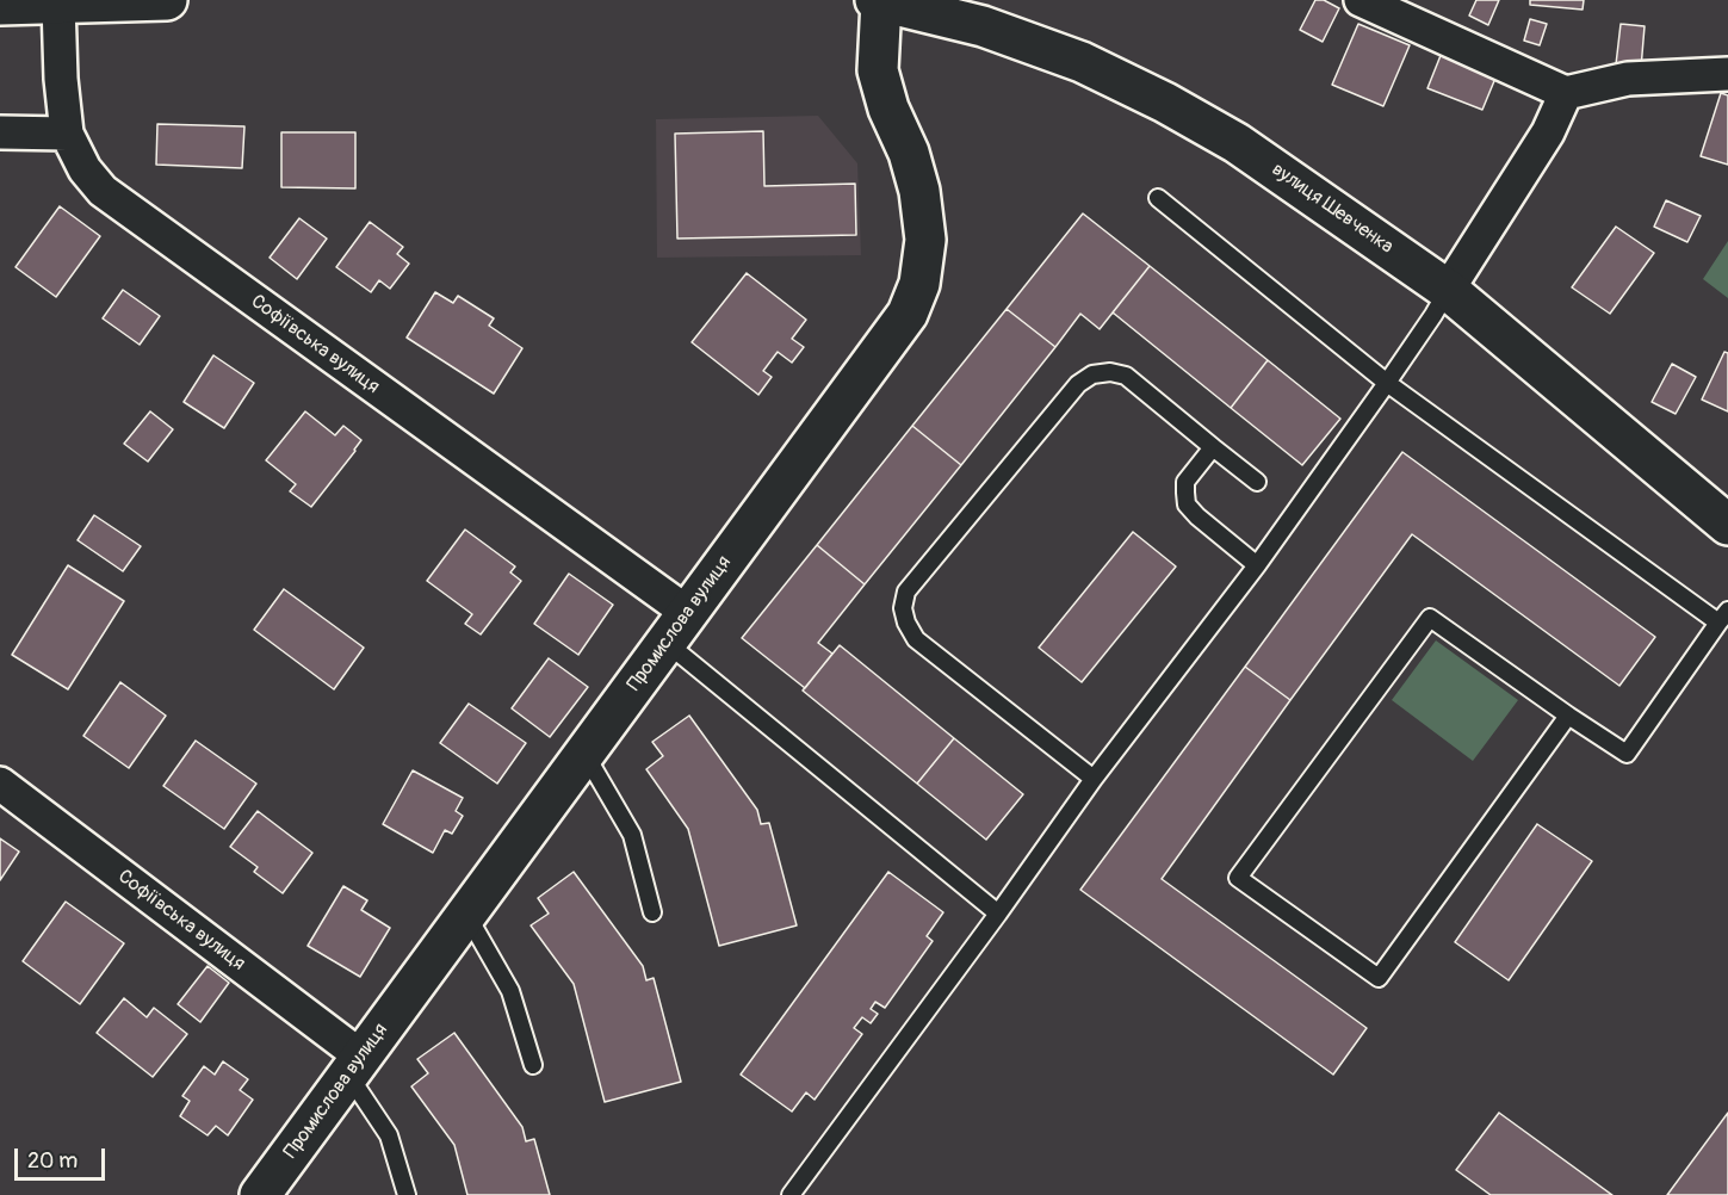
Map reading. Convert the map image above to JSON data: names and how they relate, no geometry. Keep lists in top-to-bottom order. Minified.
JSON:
{"streets":{"street":["вулиця Шевченка","Софіївська вулиця","Промислова вулиця"]},"crossings":[["вулиця Шевченка","Промислова вулиця"],["Софіївська вулиця","Промислова вулиця"]],"scale_bar":"20 m"}
